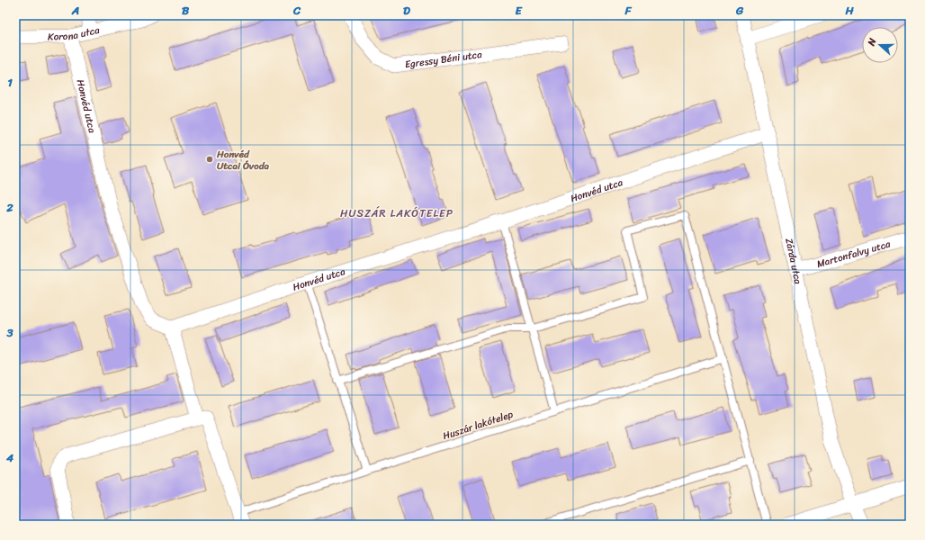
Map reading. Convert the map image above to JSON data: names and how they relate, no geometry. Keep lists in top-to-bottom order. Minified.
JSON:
{"streets":{"street":["Korona utca","Egressy Béni utca","Honvéd utca","Martonfalvy utca","Zárda utca"],"lane":["Huszár lakótelep"]},"crossings":[["Korona utca","Honvéd utca"],["Honvéd utca","Zárda utca"],["Martonfalvy utca","Zárda utca"]],"districts":["HUSZÁR LAKÓTELEP"],"places":["Honvéd Utcai Óvoda"],"north":"left","grid":{"columns":["A","B","C","D","E","F","G","H"],"rows":["1","2","3","4"]}}
